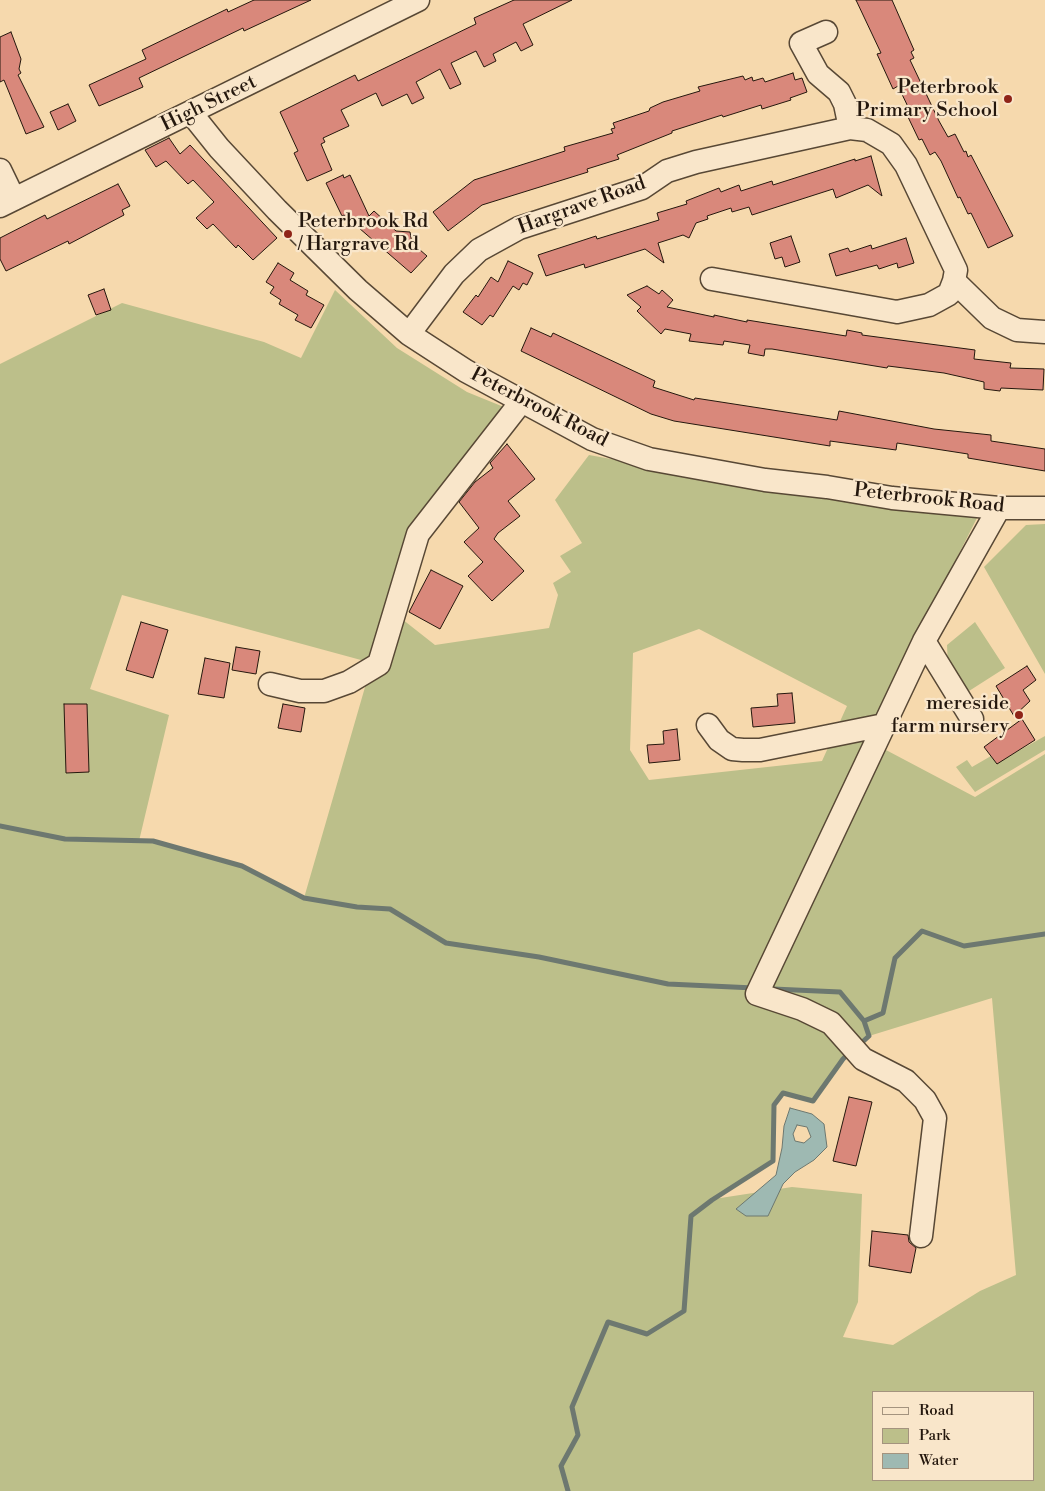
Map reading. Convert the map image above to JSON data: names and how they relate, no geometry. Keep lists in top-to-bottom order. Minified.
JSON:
{"streets":{"street":["High Street","Hargrave Road","Peterbrook Road"]},"crossings":[["High Street","Peterbrook Road"],["Hargrave Road","Peterbrook Road"]],"places":["Peterbrook Primary School","Peterbrook Rd / Hargrave Rd","mereside farm nursery"],"legend":["Road","Park","Water"]}
